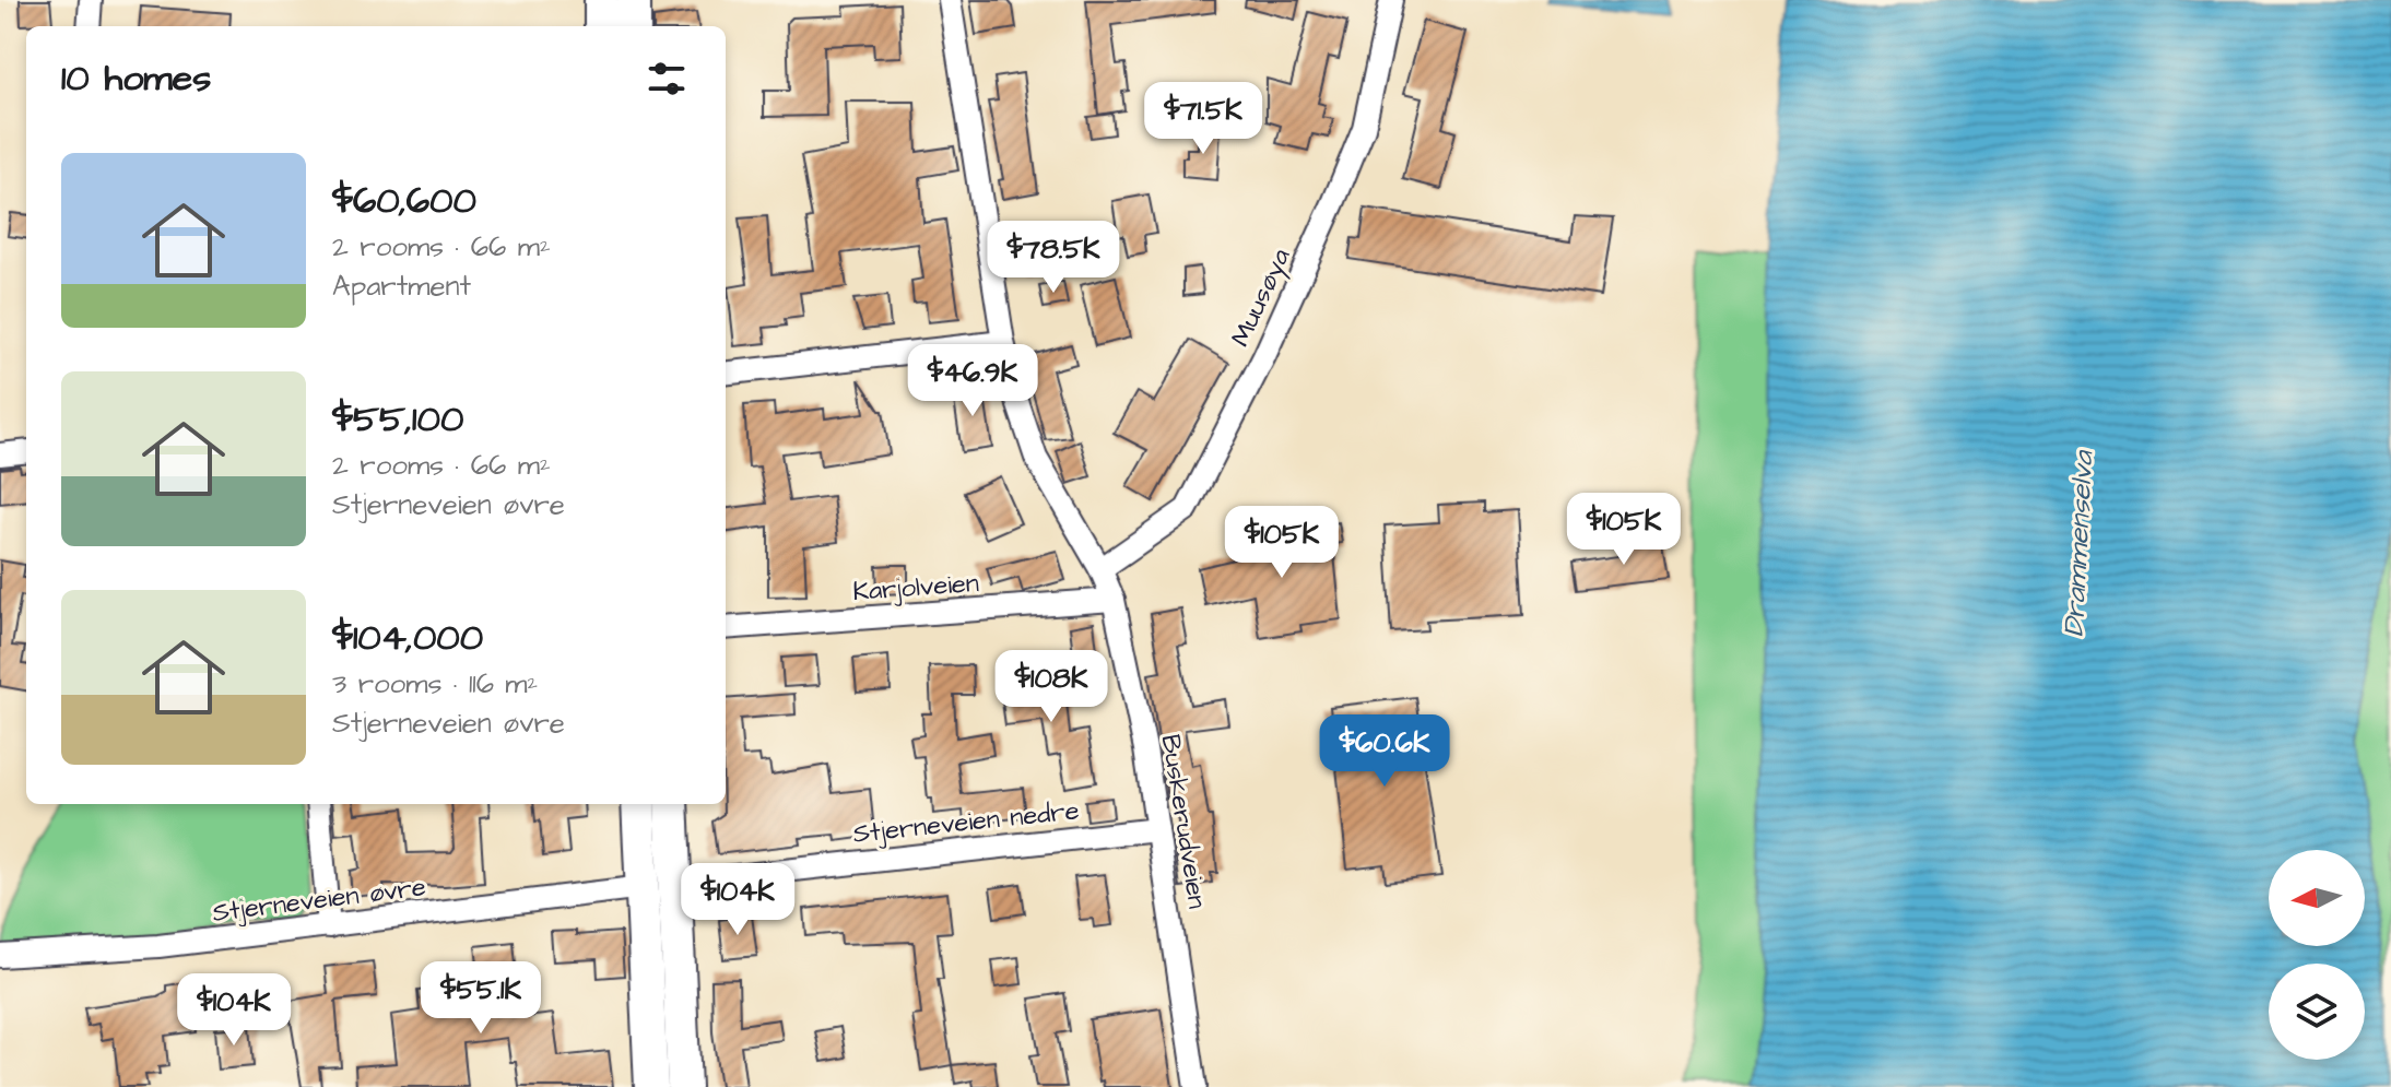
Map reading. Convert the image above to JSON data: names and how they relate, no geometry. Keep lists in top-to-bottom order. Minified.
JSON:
{"streets":{"street":["Muusøya","Karjolveien","Stjerneveien nedre","Buskerudveien","Stjerneveien øvre"]},"crossings":[["Muusøya","Buskerudveien"],["Karjolveien","Buskerudveien"],["Stjerneveien nedre","Buskerudveien"]],"water":["Drammenselva"],"north":"left","page":{"heading":"10 homes","price":["$71.5K","$78.5K","$46.9K","$105K","$105K","$108K","$60.6K","$104K","$55.1K","$104K"],"list":[{"name":"$60,600","note":"2 rooms · 66 m² · Apartment"},{"name":"$55,100","note":"2 rooms · 66 m² · Stjerneveien øvre"},{"name":"$104,000","note":"3 rooms · 116 m² · Stjerneveien øvre"}]}}
